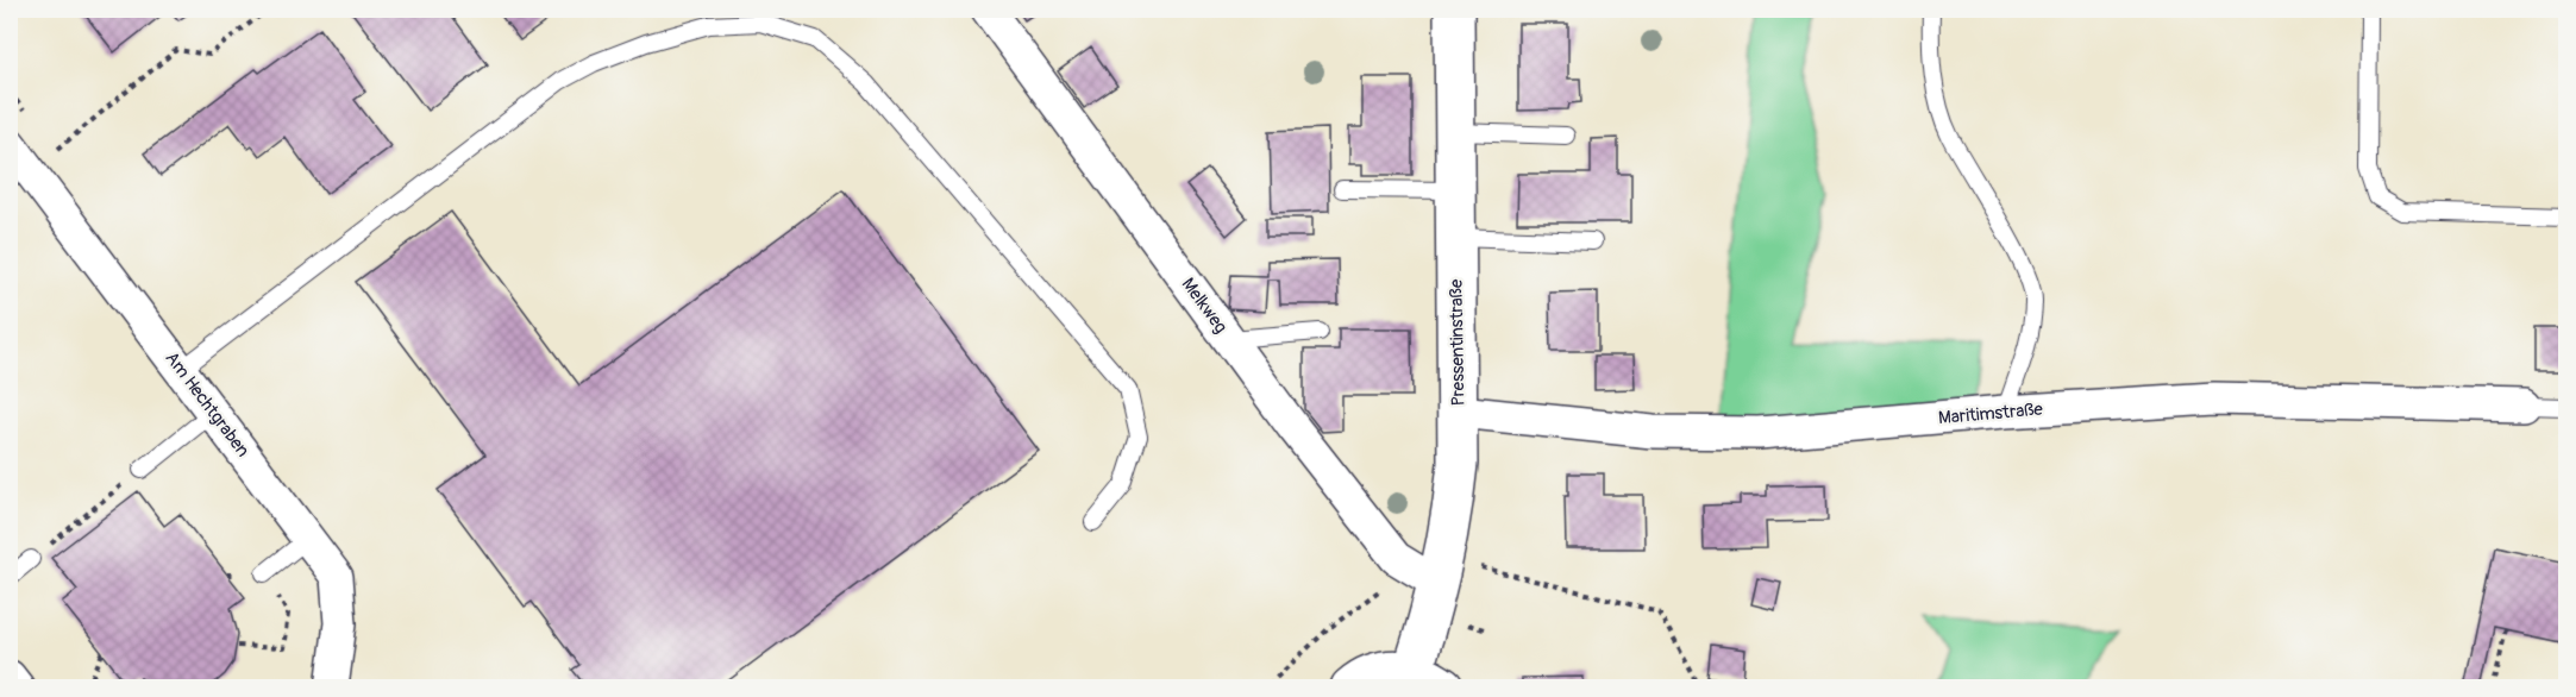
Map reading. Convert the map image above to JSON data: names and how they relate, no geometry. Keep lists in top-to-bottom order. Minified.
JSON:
{"streets":{"street":["Melkweg","Pressentinstraße","Am Hechtgraben","Maritimstraße"]},"crossings":[["Melkweg","Pressentinstraße"],["Pressentinstraße","Maritimstraße"]]}
